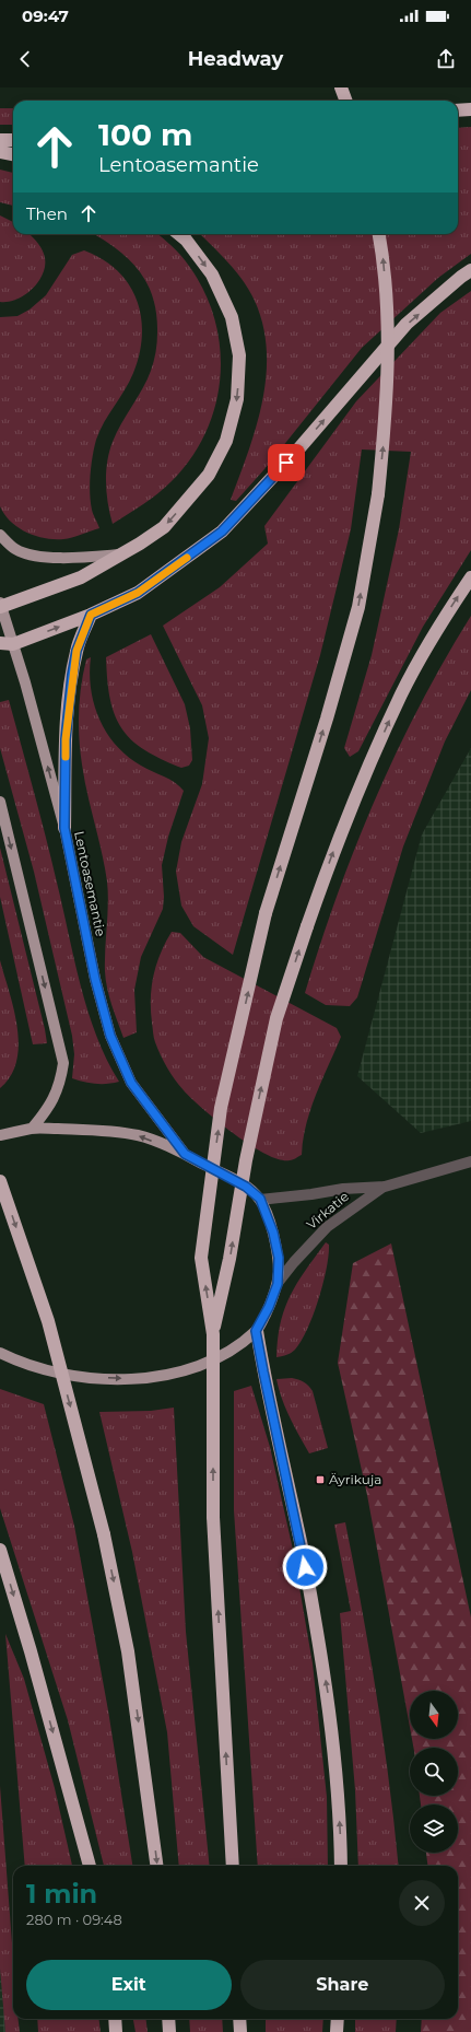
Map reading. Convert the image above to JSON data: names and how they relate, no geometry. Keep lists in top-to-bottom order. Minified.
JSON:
{"streets":{"main road":["Lentoasemantie"],"street":["Virkatie"]},"places":{"transit":["Äyrikuja"]},"north":"bottom","page":{"status":"09:47","header":"Headway","turn":["100 m","Lentoasemantie"],"then":"Then","heading":["1 min","280 m · 09:48"],"buttons":["Exit","Share"]}}
